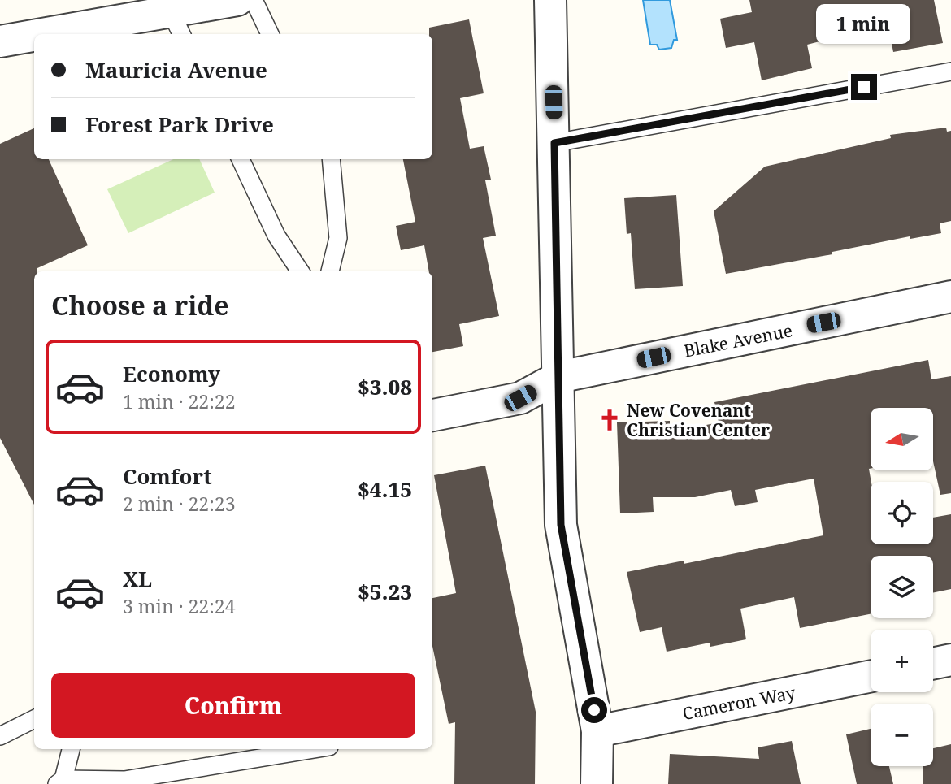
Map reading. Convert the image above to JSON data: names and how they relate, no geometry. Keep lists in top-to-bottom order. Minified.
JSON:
{"streets":{"street":["Blake Avenue","Cameron Way"]},"places":{"church":["New Covenant Christian Center"]},"north":"left","page":{"bubble":"1 min","banner":["Mauricia Avenue","Forest Park Drive"],"heading":"Choose a ride","list":[{"name":"Economy","note":"1 min · 22:22","value":"$3.08"},{"name":"Comfort","note":"2 min · 22:23","value":"$4.15"},{"name":"XL","note":"3 min · 22:24","value":"$5.23"}],"map_buttons":["+","−"],"buttons":"Confirm"}}
